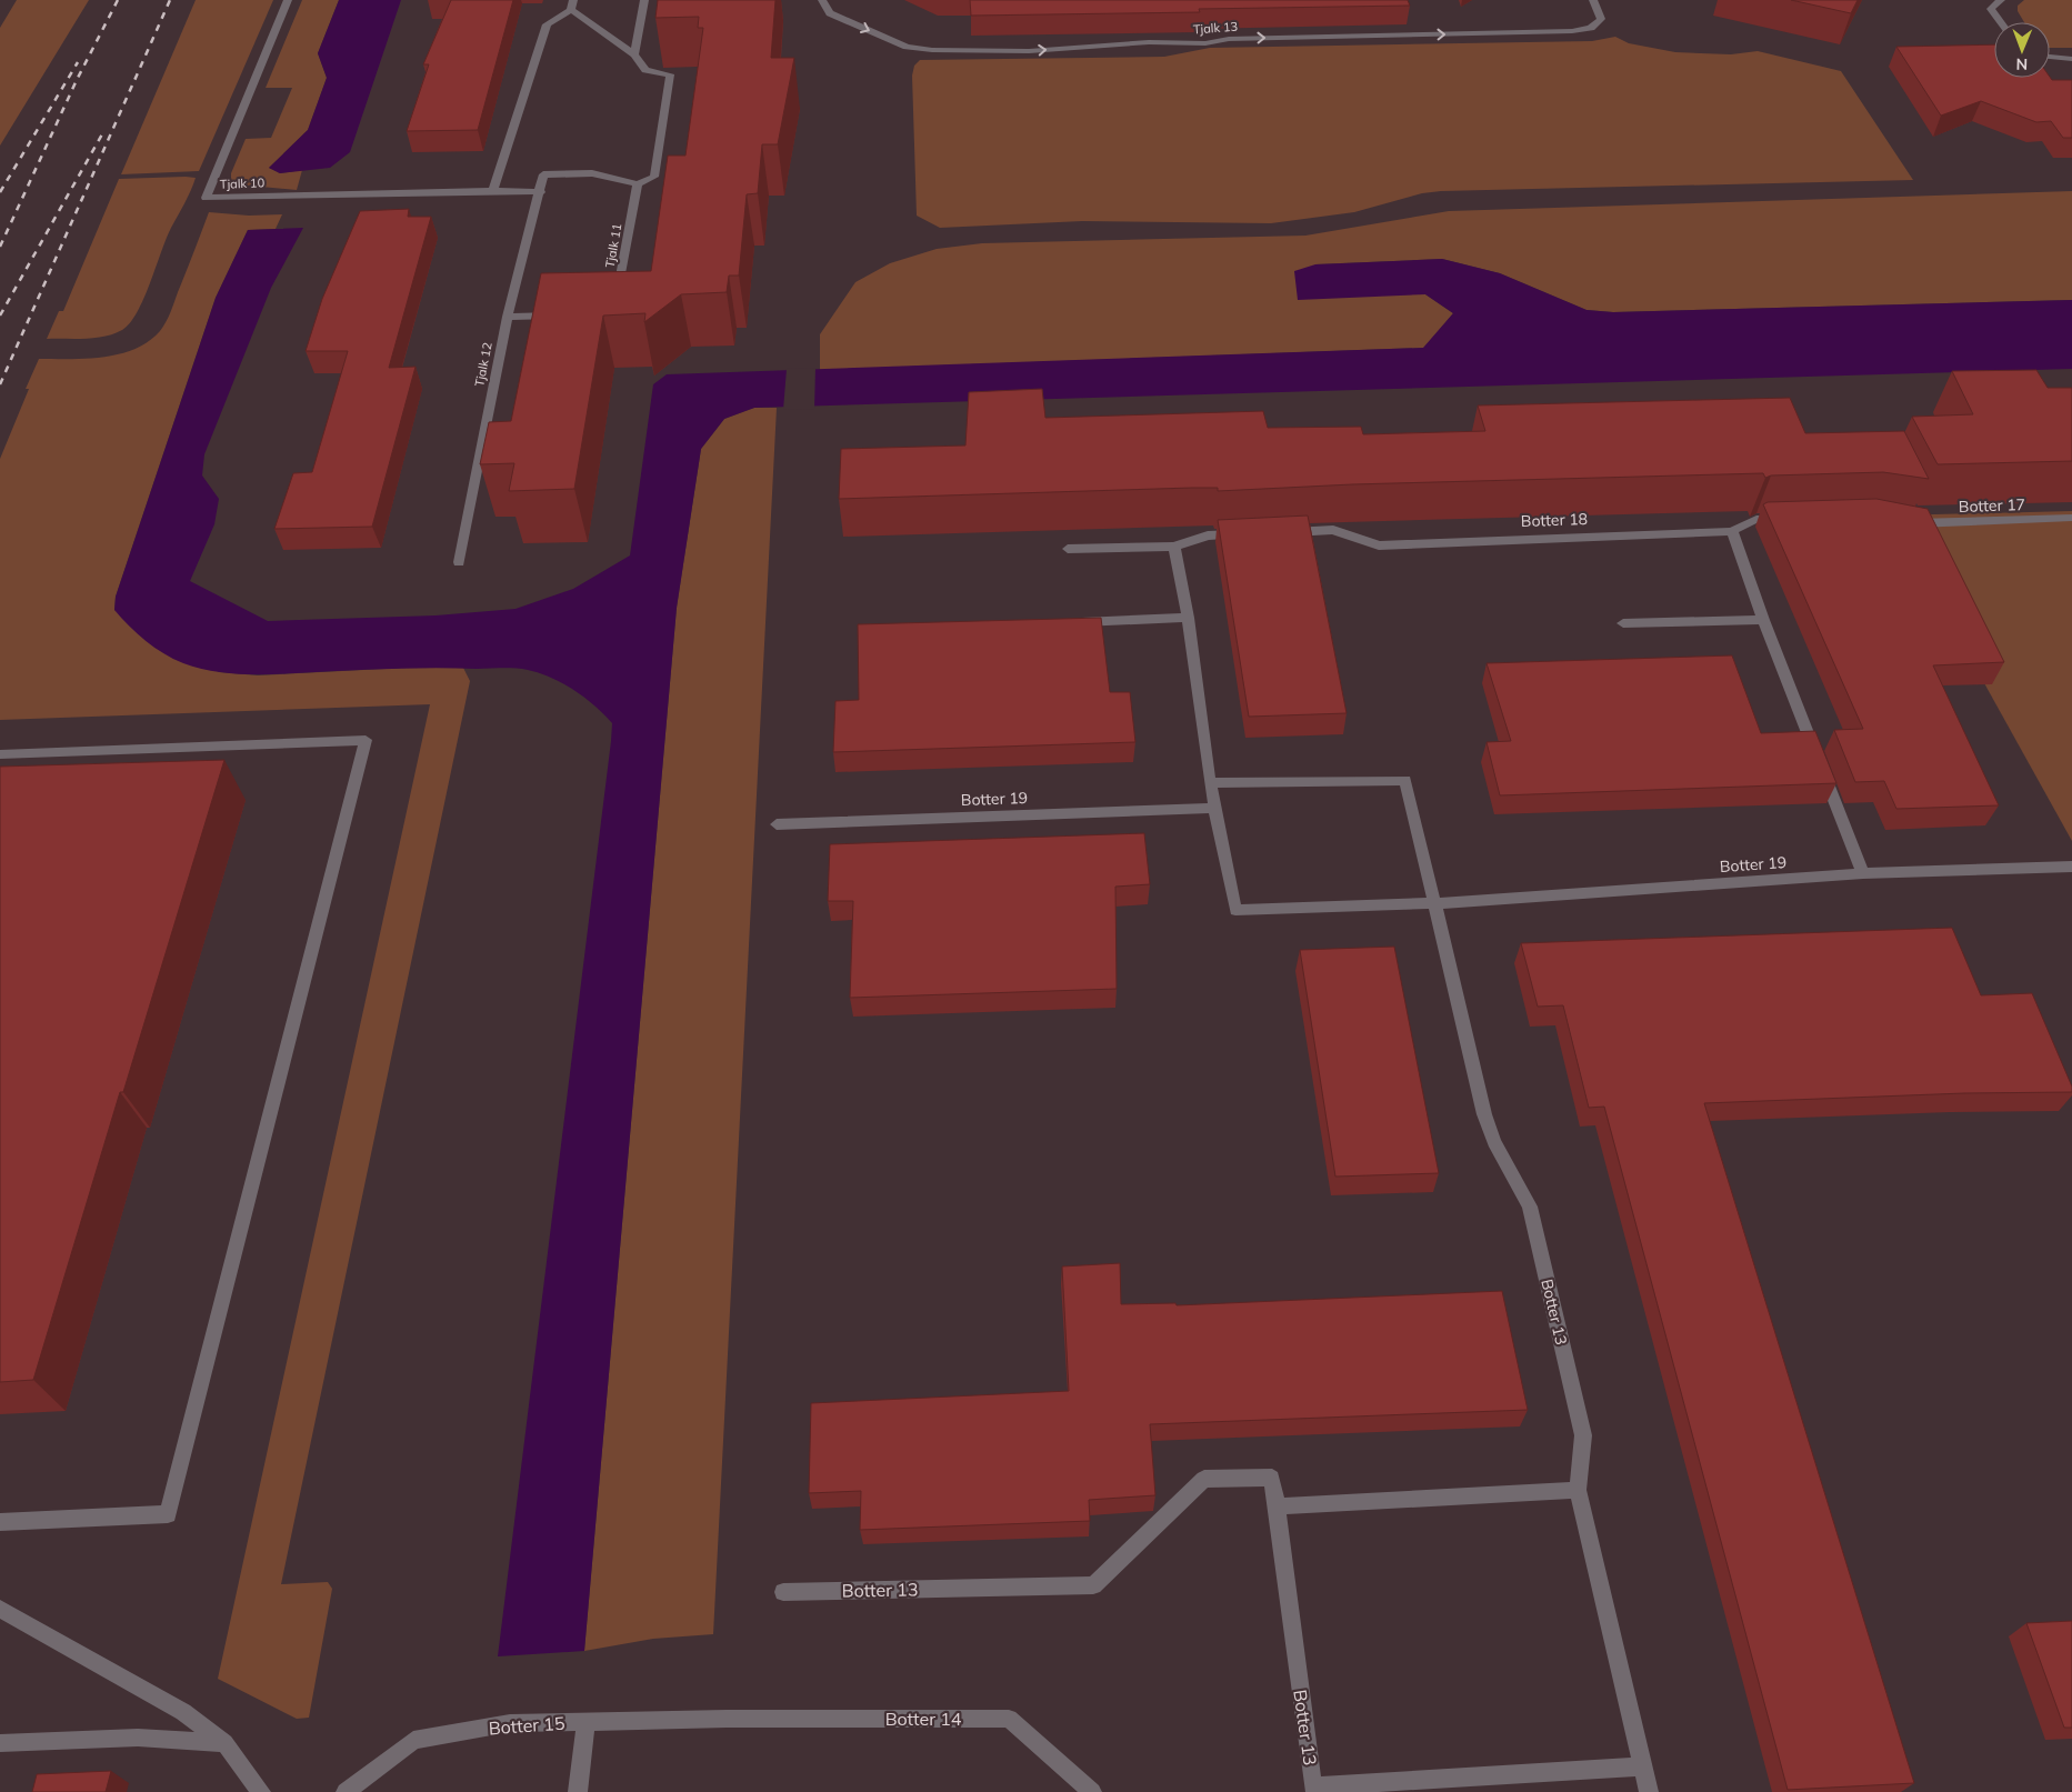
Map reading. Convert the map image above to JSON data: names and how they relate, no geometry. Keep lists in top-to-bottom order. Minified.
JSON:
{"streets":{"street":["Tjalk 13","Tjalk 10","Tjalk 11","Tjalk 12","Botter 17","Botter 18","Botter 19","Botter 13","Botter 14","Botter 15"]},"crossings":[["Tjalk 10","Tjalk 12"],["Tjalk 11","Tjalk 12"],["Botter 19","Botter 13"],["Botter 14","Botter 15"]],"one_way":["Tjalk 13"],"north":"bottom"}
